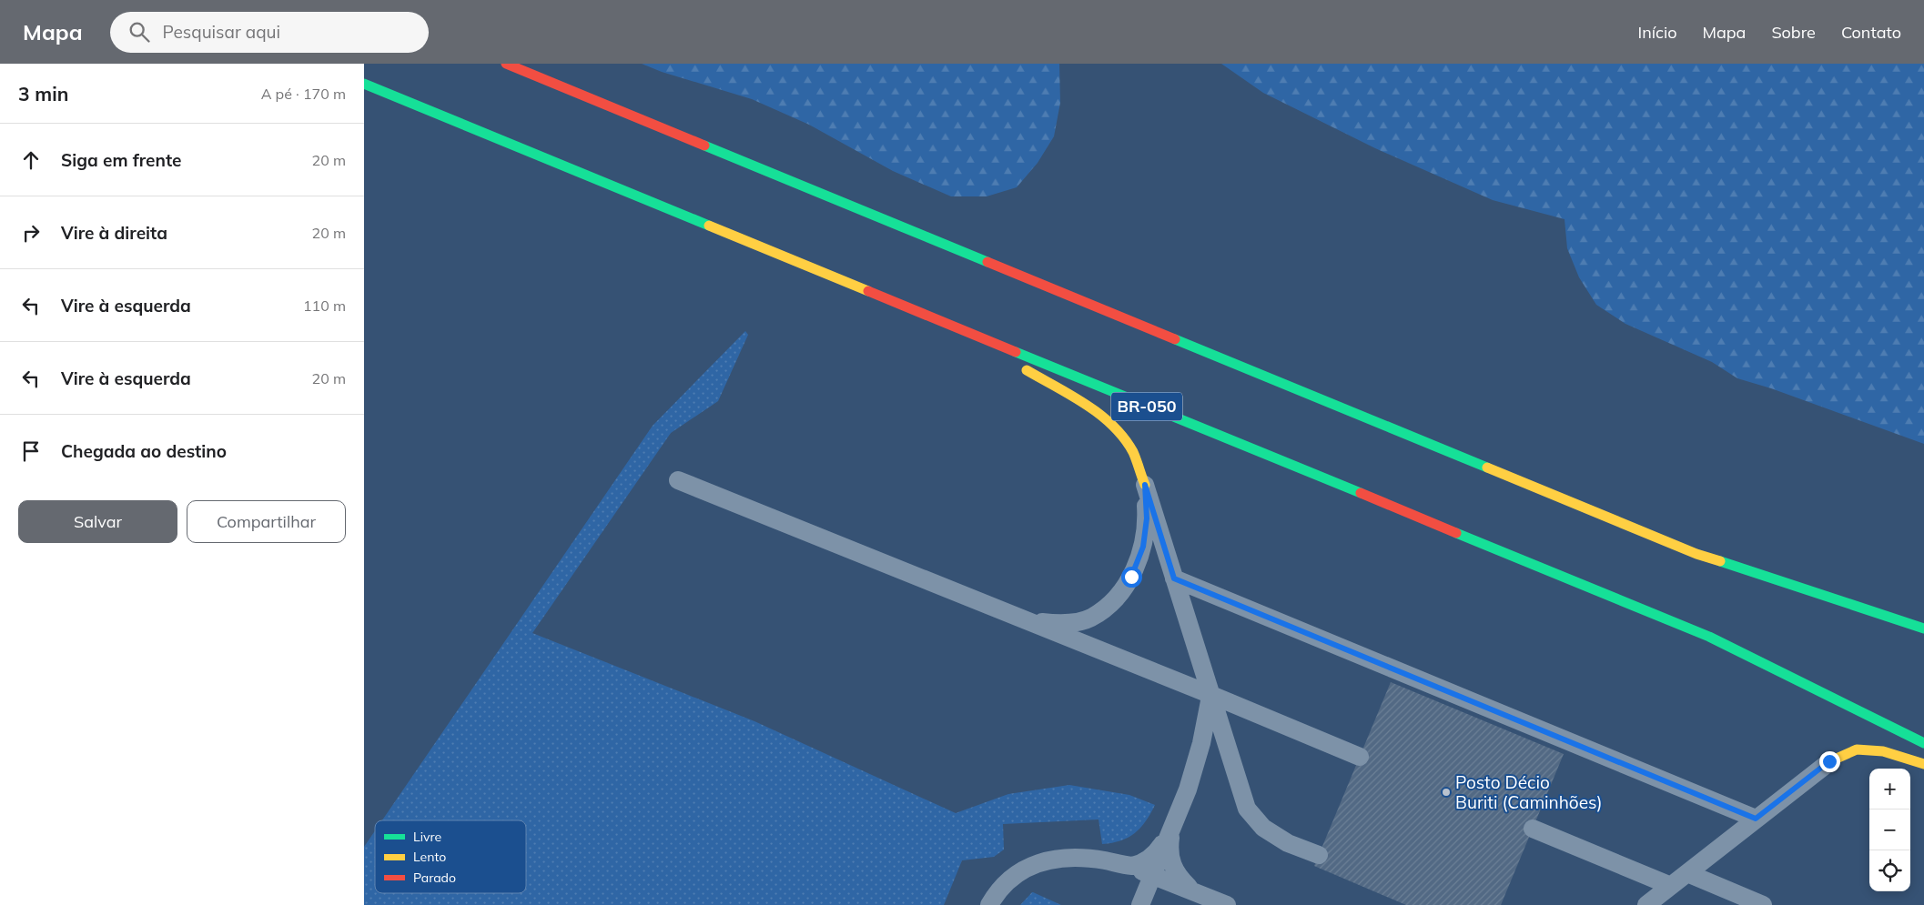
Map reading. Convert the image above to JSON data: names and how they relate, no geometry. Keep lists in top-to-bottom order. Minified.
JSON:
{"streets":{"highway":["BR-050"]},"places":["Posto Décio Buriti (Caminhões)"],"legend":["Livre","Lento","Parado"],"page":{"header":"Mapa","search":"Pesquisar aqui","nav":["Início","Mapa","Sobre","Contato"],"heading":["3 min","A pé · 170 m"],"list":[["Siga em frente","20 m"],["Vire à direita","20 m"],["Vire à esquerda","110 m"],["Vire à esquerda","20 m"],"Chegada ao destino"],"buttons":["Salvar","Compartilhar"],"map_buttons":["+","−"]}}
